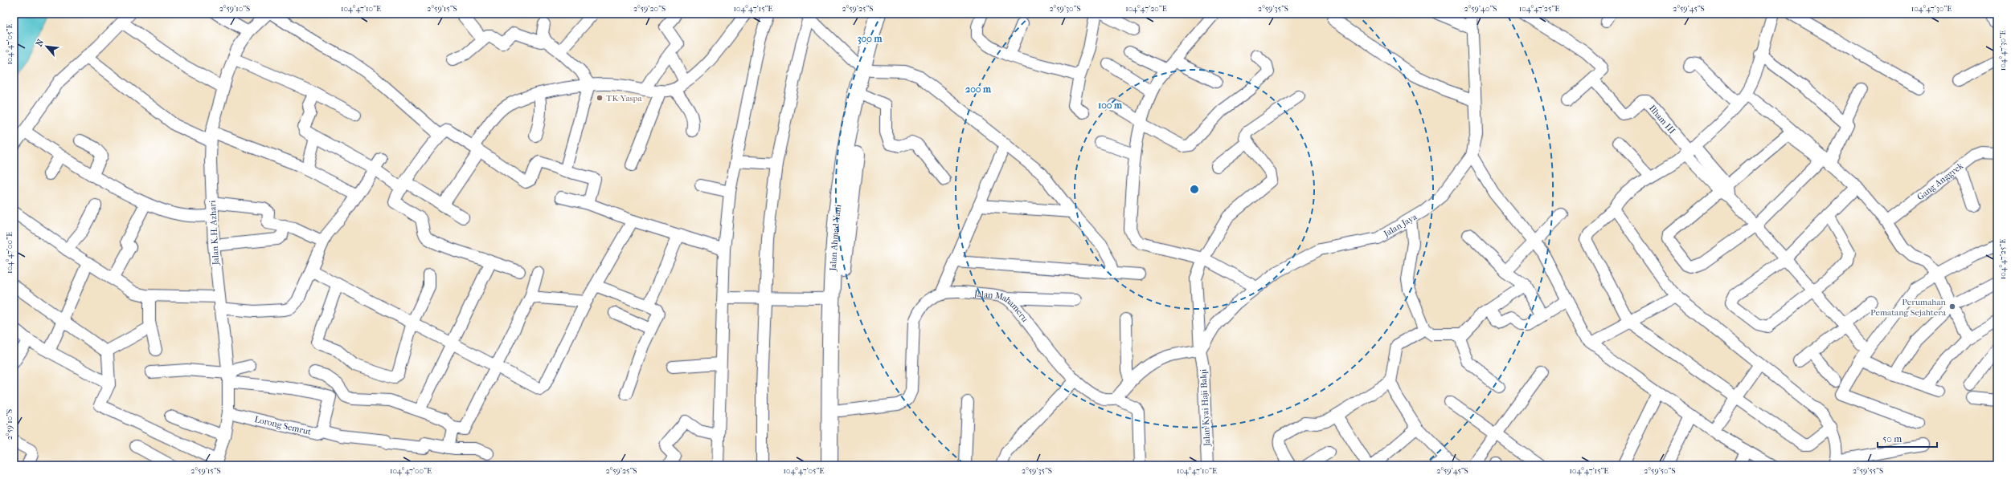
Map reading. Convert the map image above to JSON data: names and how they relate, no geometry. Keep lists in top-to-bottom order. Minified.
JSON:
{"streets":{"highway":["Jalan Ahmad Yani"],"street":["Ilham III","Gang Anggrek","Jalan Jaya","Jalan K.H. Azhari","Jalan Mahameru","Jalan Kyai Haji Balqi","Lorong Semrut"]},"crossings":[["Jalan Jaya","Jalan Kyai Haji Balqi"],["Jalan K.H. Azhari","Lorong Semrut"],["Jalan Ahmad Yani","Jalan Mahameru"]],"places":["TK Yaspa","Perumahan Pematang Sejahtera"],"scale_bar":"50 m","north":"top left","coordinates":["2°59'10\"S","104°47'10\"E","2°59'15\"S","2°59'20\"S","104°47'15\"E","2°59'25\"S","2°59'30\"S","104°47'20\"E","2°59'35\"S","2°59'40\"S","104°47'25\"E","2°59'45\"S","104°47'30\"E","104°47'05\"E","104°47'00\"E","2°59'50\"S","2°59'55\"S"],"rings":["300 m","200 m","100 m"]}
